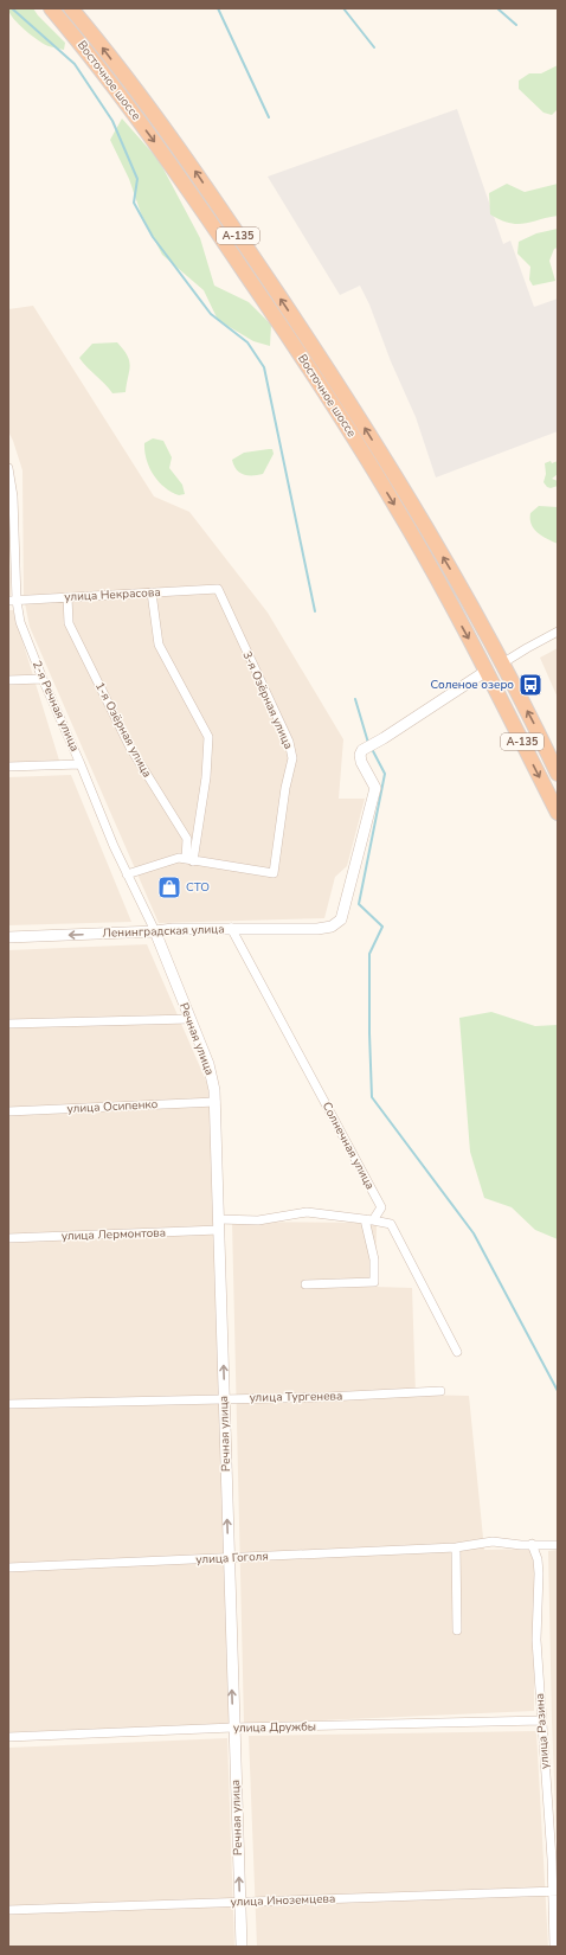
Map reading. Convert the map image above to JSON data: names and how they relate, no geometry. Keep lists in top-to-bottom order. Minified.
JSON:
{"streets":{"highway":["Восточное шоссе","А-135"],"street":["улица Некрасова","3-я Озёрная улица","2-я Речная улица","1-я Озёрная улица","Ленинградская улица","Речная улица","улица Осипенко","Солнечная улица","улица Лермонтова","улица Тургенева","улица Гоголя","улица Дружбы","улица Разина","улица Иноземцева"]},"crossings":[["Восточное шоссе","Ленинградская улица"],["улица Некрасова","3-я Озёрная улица"],["улица Некрасова","2-я Речная улица"],["улица Некрасова","1-я Озёрная улица"],["3-я Озёрная улица","1-я Озёрная улица"],["2-я Речная улица","Ленинградская улица"],["2-я Речная улица","Речная улица"],["Ленинградская улица","Речная улица"],["Ленинградская улица","Солнечная улица"],["Речная улица","улица Осипенко"],["Речная улица","улица Лермонтова"],["Речная улица","улица Тургенева"],["Речная улица","улица Гоголя"],["Речная улица","улица Дружбы"],["Речная улица","улица Иноземцева"],["улица Гоголя","улица Разина"],["улица Дружбы","улица Разина"],["улица Разина","улица Иноземцева"]],"one_way":["Речная улица"],"places":{"bus stop":["Соленое озеро"],"shop":["СТО"]}}
